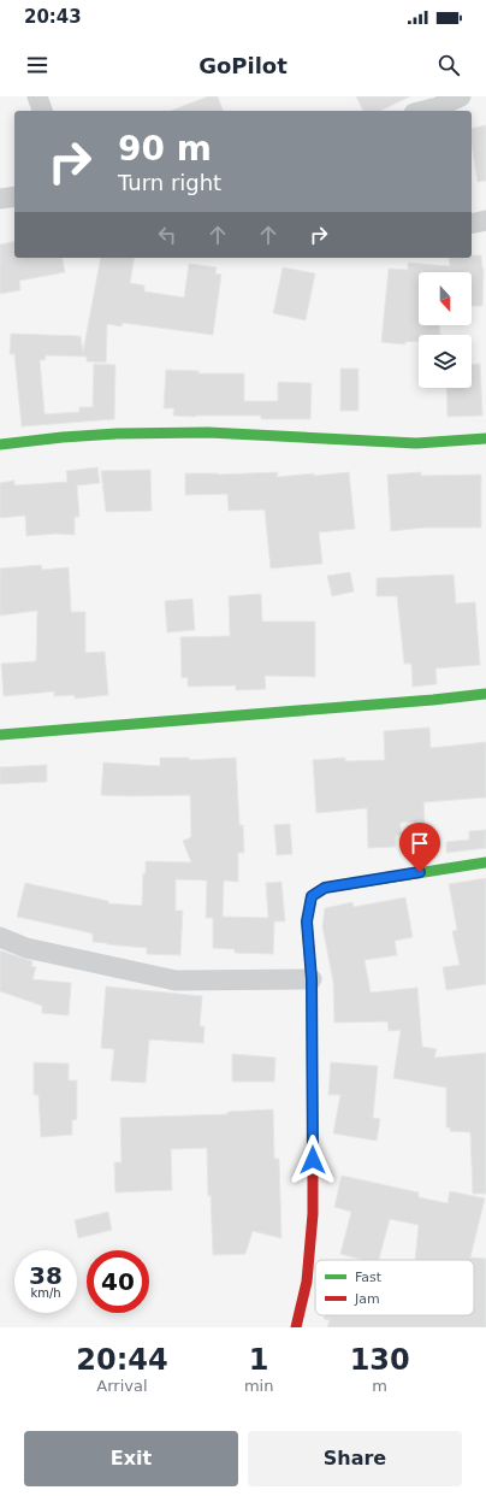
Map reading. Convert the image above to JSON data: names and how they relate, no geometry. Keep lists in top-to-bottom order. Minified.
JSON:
{"legend":["Fast","Jam"],"north":"bottom","page":{"status":"20:43","header":"GoPilot","turn":["90 m","Turn right"],"speed":"38 km/h","limit":"40","eta":["20:44","Arrival","1","min","130","m"],"buttons":["Exit","Share"]}}
